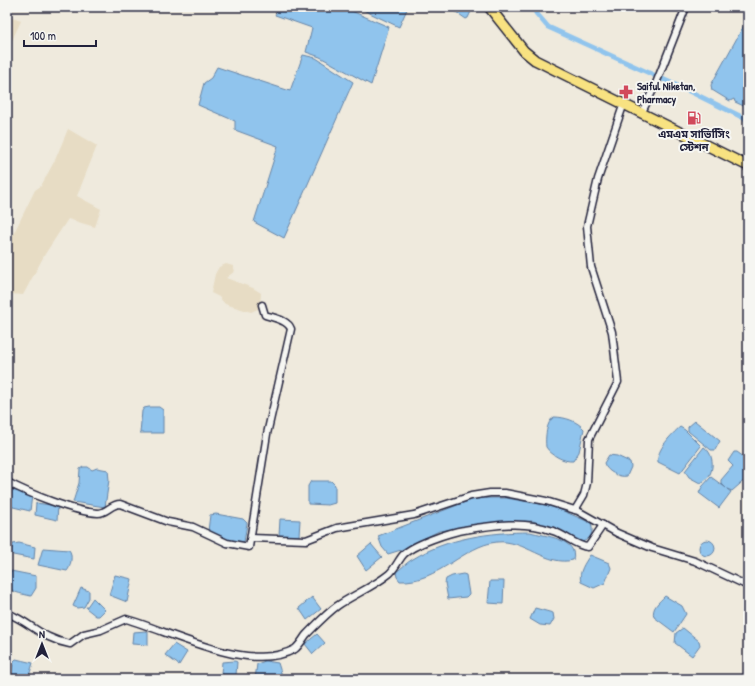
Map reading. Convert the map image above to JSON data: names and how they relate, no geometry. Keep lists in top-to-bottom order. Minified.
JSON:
{"places":{"pharmacy":["Saiful Niketan, Pharmacy"],"fuel station":["এমএম সাভ‌িসি‌িং স্ট‌েশন"]},"scale_bar":"100 m","north":"top"}
